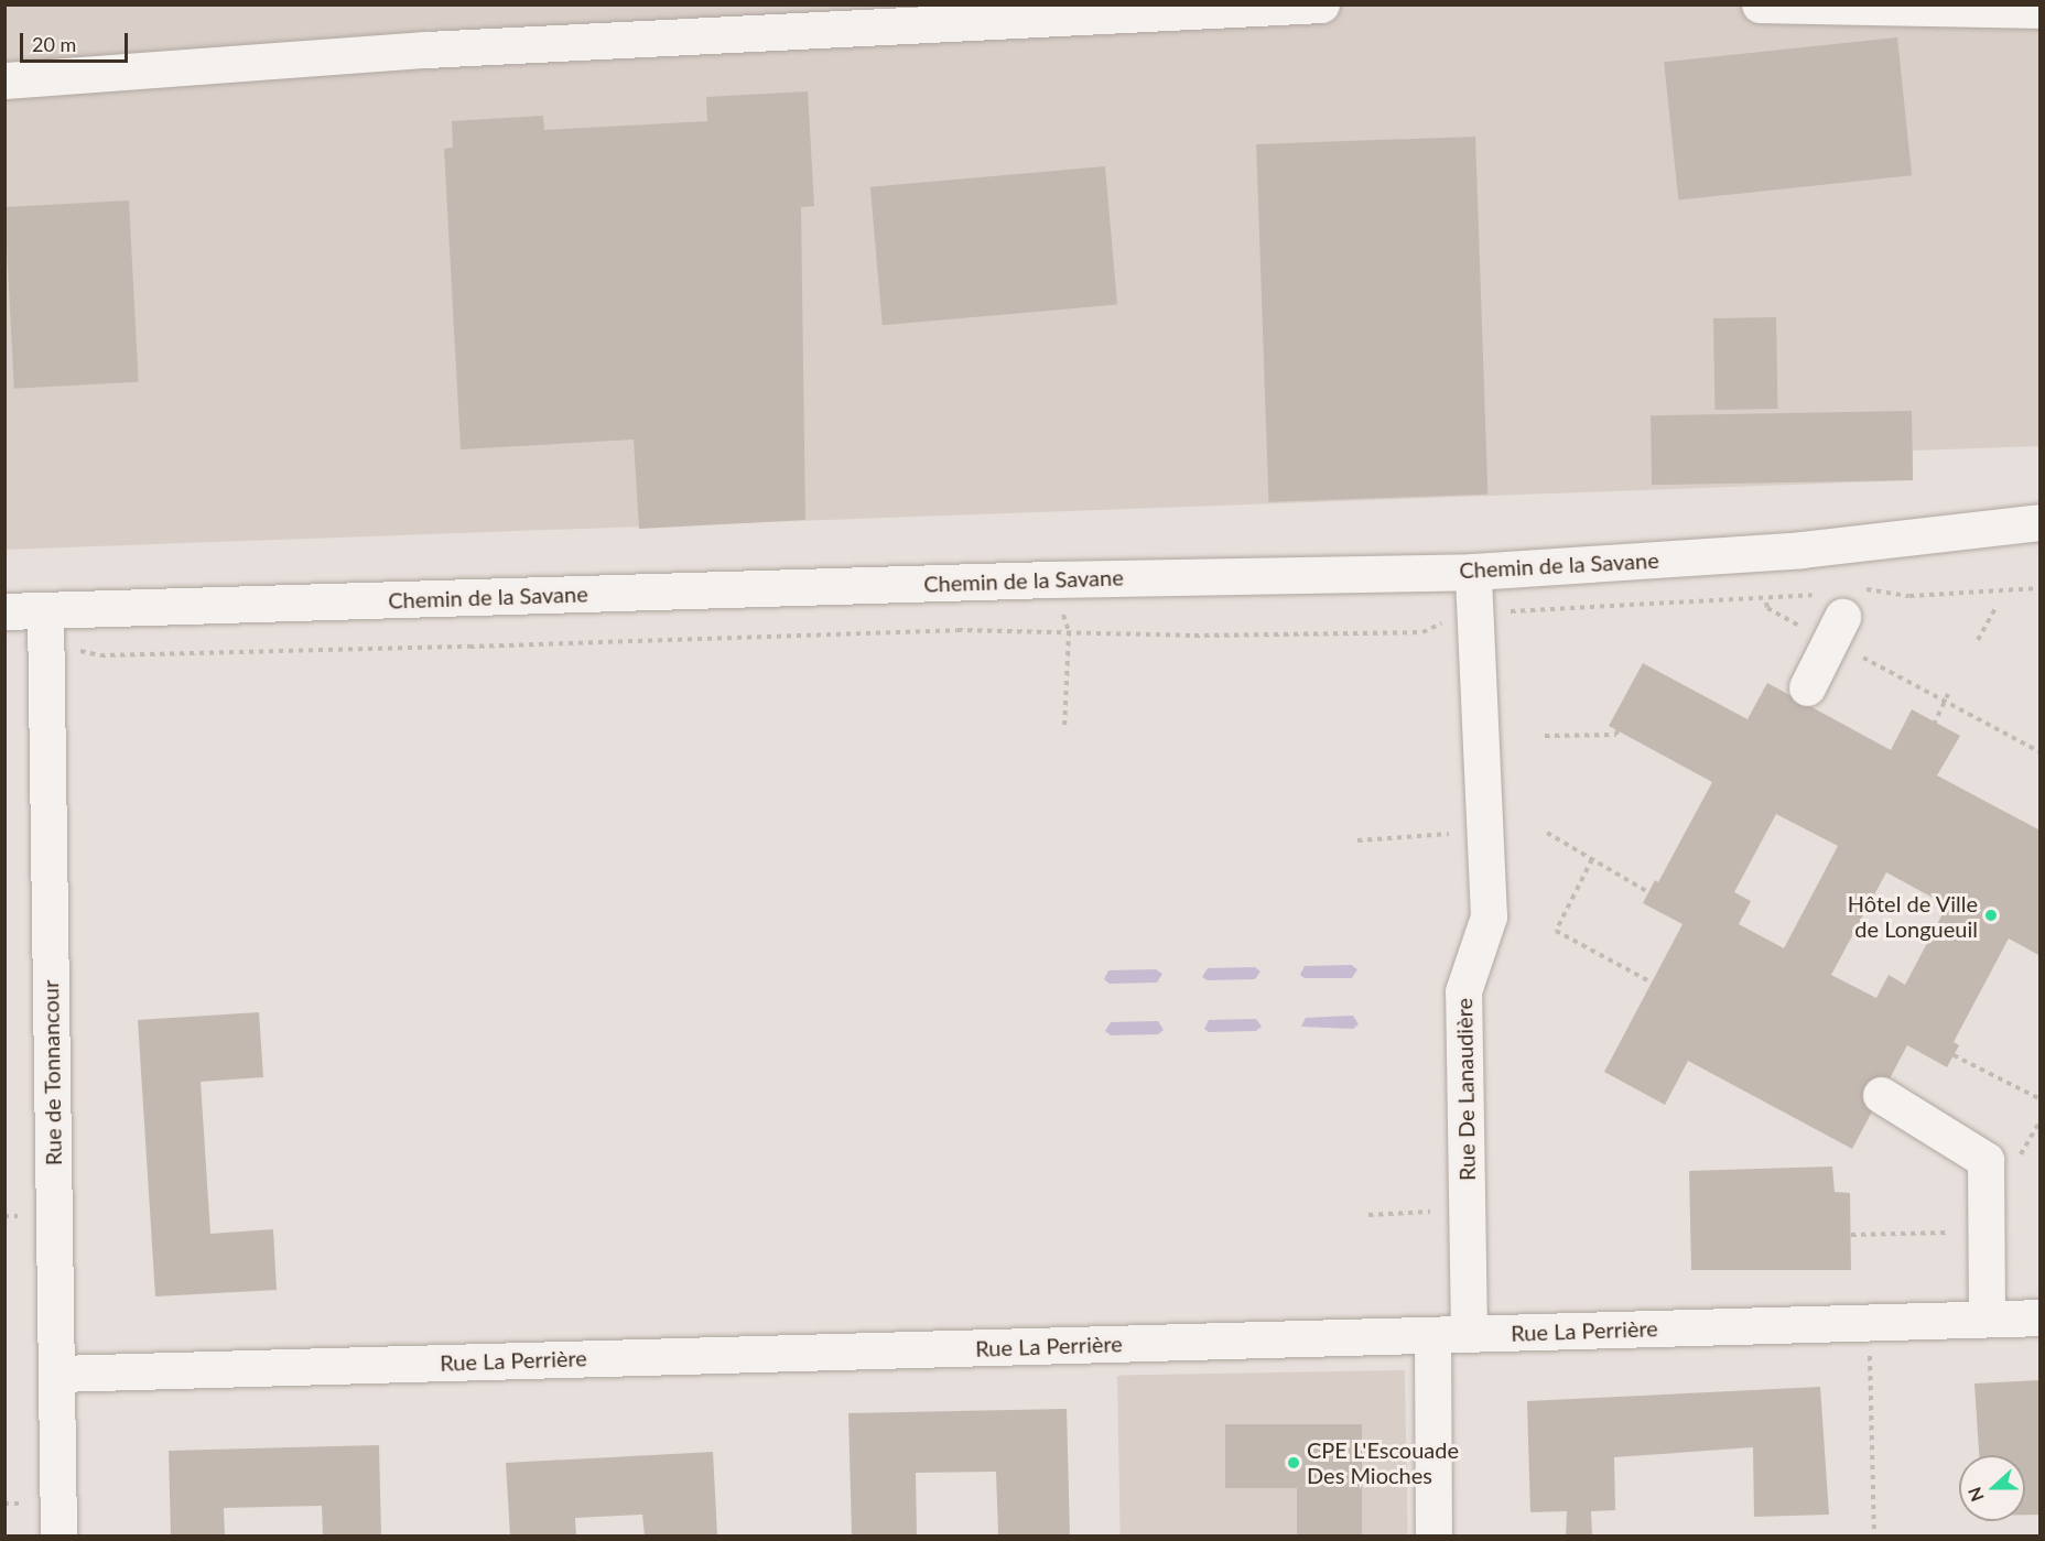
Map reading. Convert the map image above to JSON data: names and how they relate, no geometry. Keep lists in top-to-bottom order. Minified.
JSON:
{"streets":{"street":["Chemin de la Savane","Rue de Tonnancour","Rue De Lanaudière","Rue La Perrière"]},"crossings":[["Chemin de la Savane","Rue de Tonnancour"],["Chemin de la Savane","Rue De Lanaudière"],["Rue de Tonnancour","Rue La Perrière"],["Rue De Lanaudière","Rue La Perrière"]],"places":["Hôtel de Ville de Longueuil","CPE L'Escouade Des Mioches"],"scale_bar":"20 m","north":"left"}
